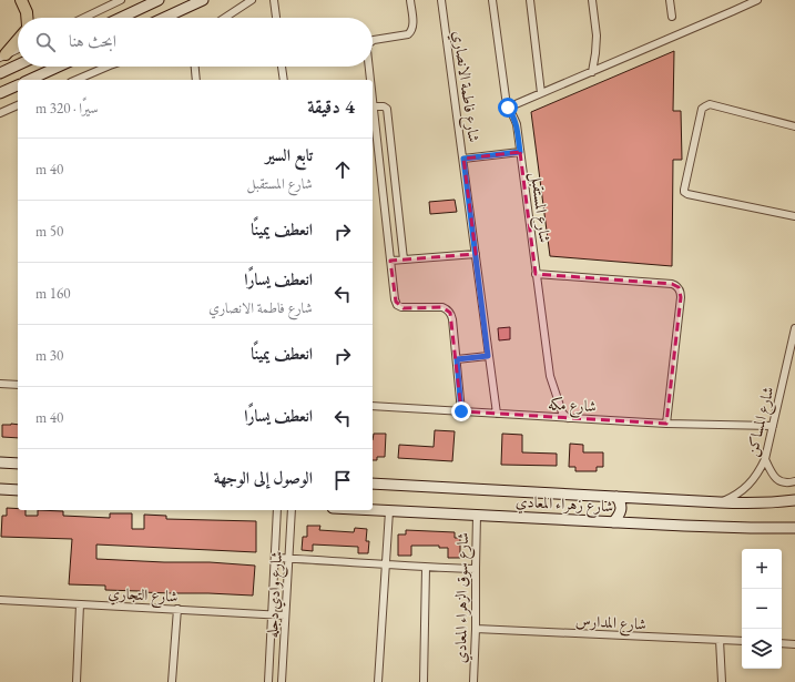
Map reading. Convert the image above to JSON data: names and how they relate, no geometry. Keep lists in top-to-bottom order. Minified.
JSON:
{"streets":{"main road":["شارع زهراء المعادي"],"street":["شارع فاطمة الانصاري","شارع المستقبل","شارع مكه","شارع المساكن","شارع التجاري","شارع وادي دجله","شارع سوق الزهراء المعادي","شارع المدارس"]},"crossings":[["شارع فاطمة الانصاري","شارع مكه"],["شارع المستقبل","شارع مكه"],["شارع مكه","شارع المساكن"],["شارع المساكن","شارع زهراء المعادي"],["شارع زهراء المعادي","شارع سوق الزهراء المعادي"],["شارع التجاري","شارع وادي دجله"],["شارع سوق الزهراء المعادي","شارع المدارس"]],"page":{"search":"ابحث هنا","heading":["4 دقيقة","سيرًا · 320 m"],"list":[["تابع السير","شارع المستقبل","40 m"],["انعطف يمينًا","50 m"],["انعطف يسارًا","شارع فاطمة الانصاري","160 m"],["انعطف يمينًا","30 m"],["انعطف يسارًا","40 m"],"الوصول إلى الوجهة"],"map_buttons":["+","−"]}}
